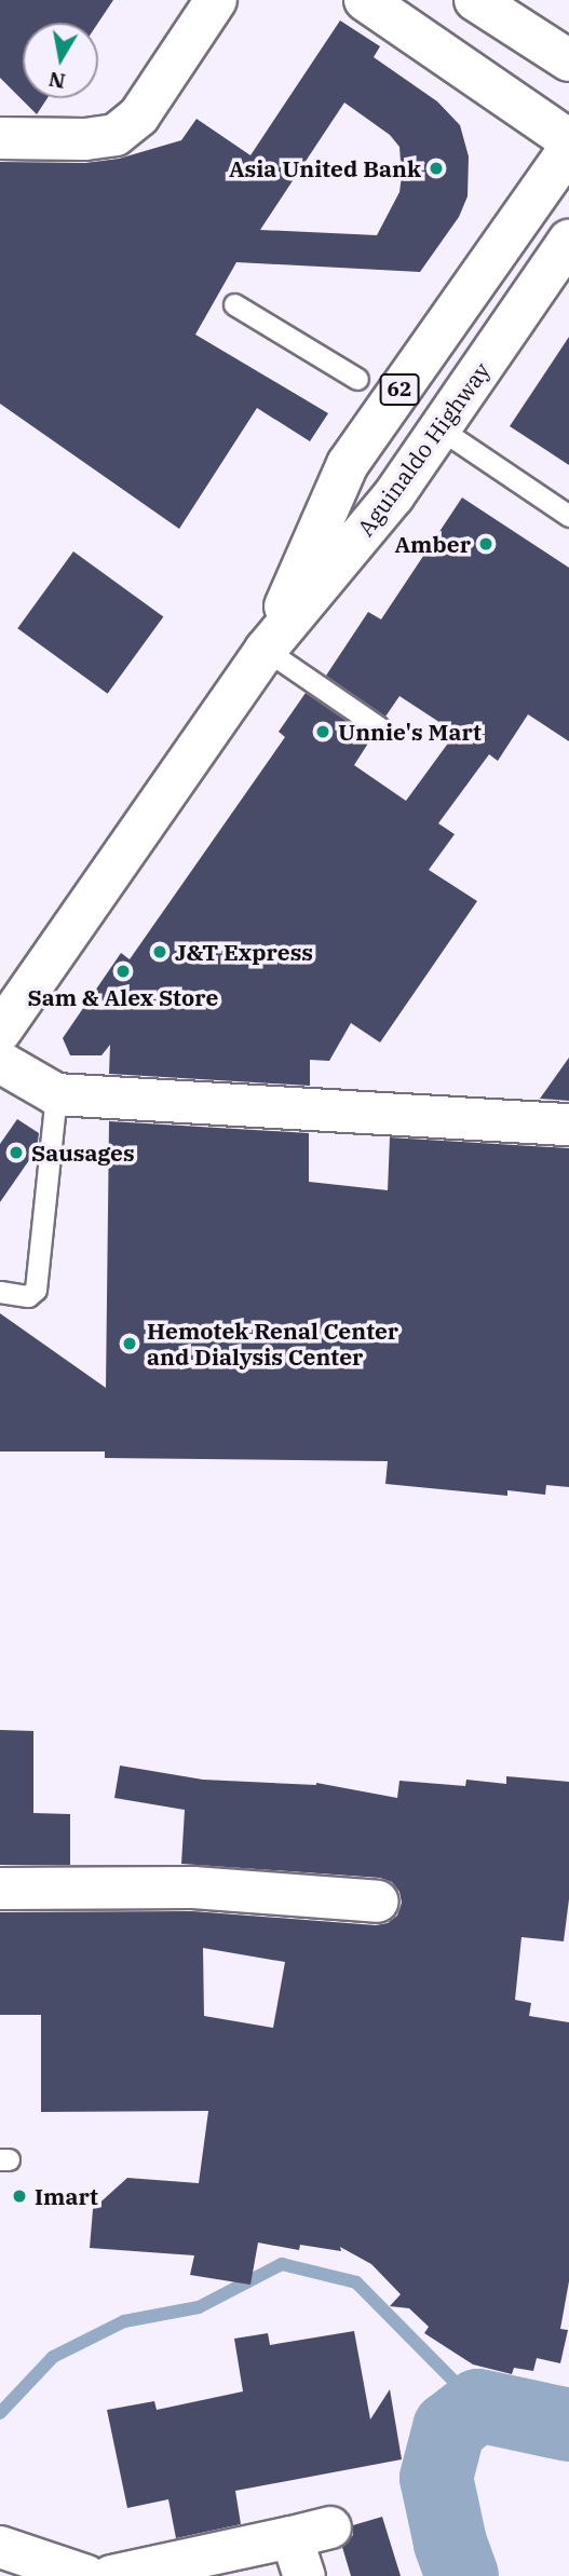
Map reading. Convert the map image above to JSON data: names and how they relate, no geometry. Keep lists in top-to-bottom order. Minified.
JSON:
{"streets":{"main road":["62","Aguinaldo Highway"]},"places":["Asia United Bank","Amber","Unnie's Mart","J&T Express","Sam & Alex Store","Sausages","Hemotek Renal Center and Dialysis Center","Imart"],"north":"bottom"}
